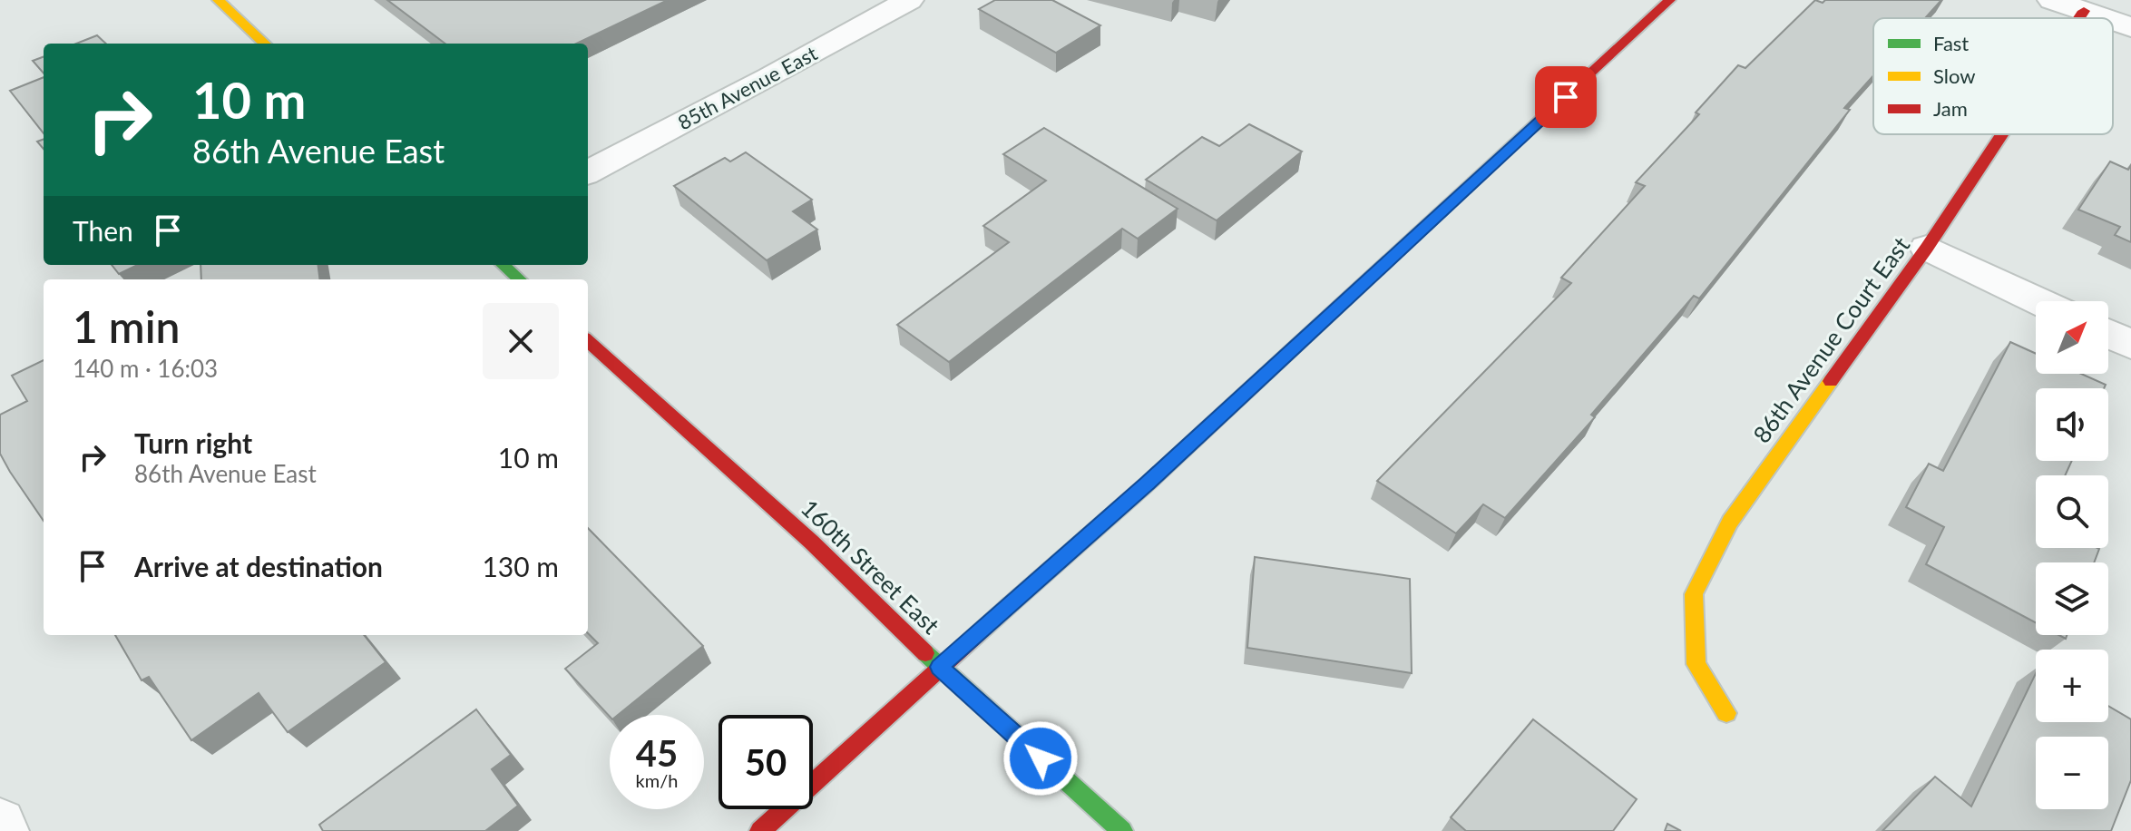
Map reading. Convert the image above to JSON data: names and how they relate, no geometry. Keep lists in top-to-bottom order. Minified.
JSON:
{"streets":{"street":["85th Avenue East","86th Avenue Court East","160th Street East"]},"legend":["Fast","Slow","Jam"],"north":"top right","page":{"turn":["10 m","86th Avenue East"],"then":"Then","heading":["1 min","140 m · 16:03"],"map_buttons":["+","−"],"list":[{"name":"Turn right","note":"86th Avenue East","value":"10 m"},{"name":"Arrive at destination","value":"130 m"}],"speed":"45 km/h","limit":"50"}}
